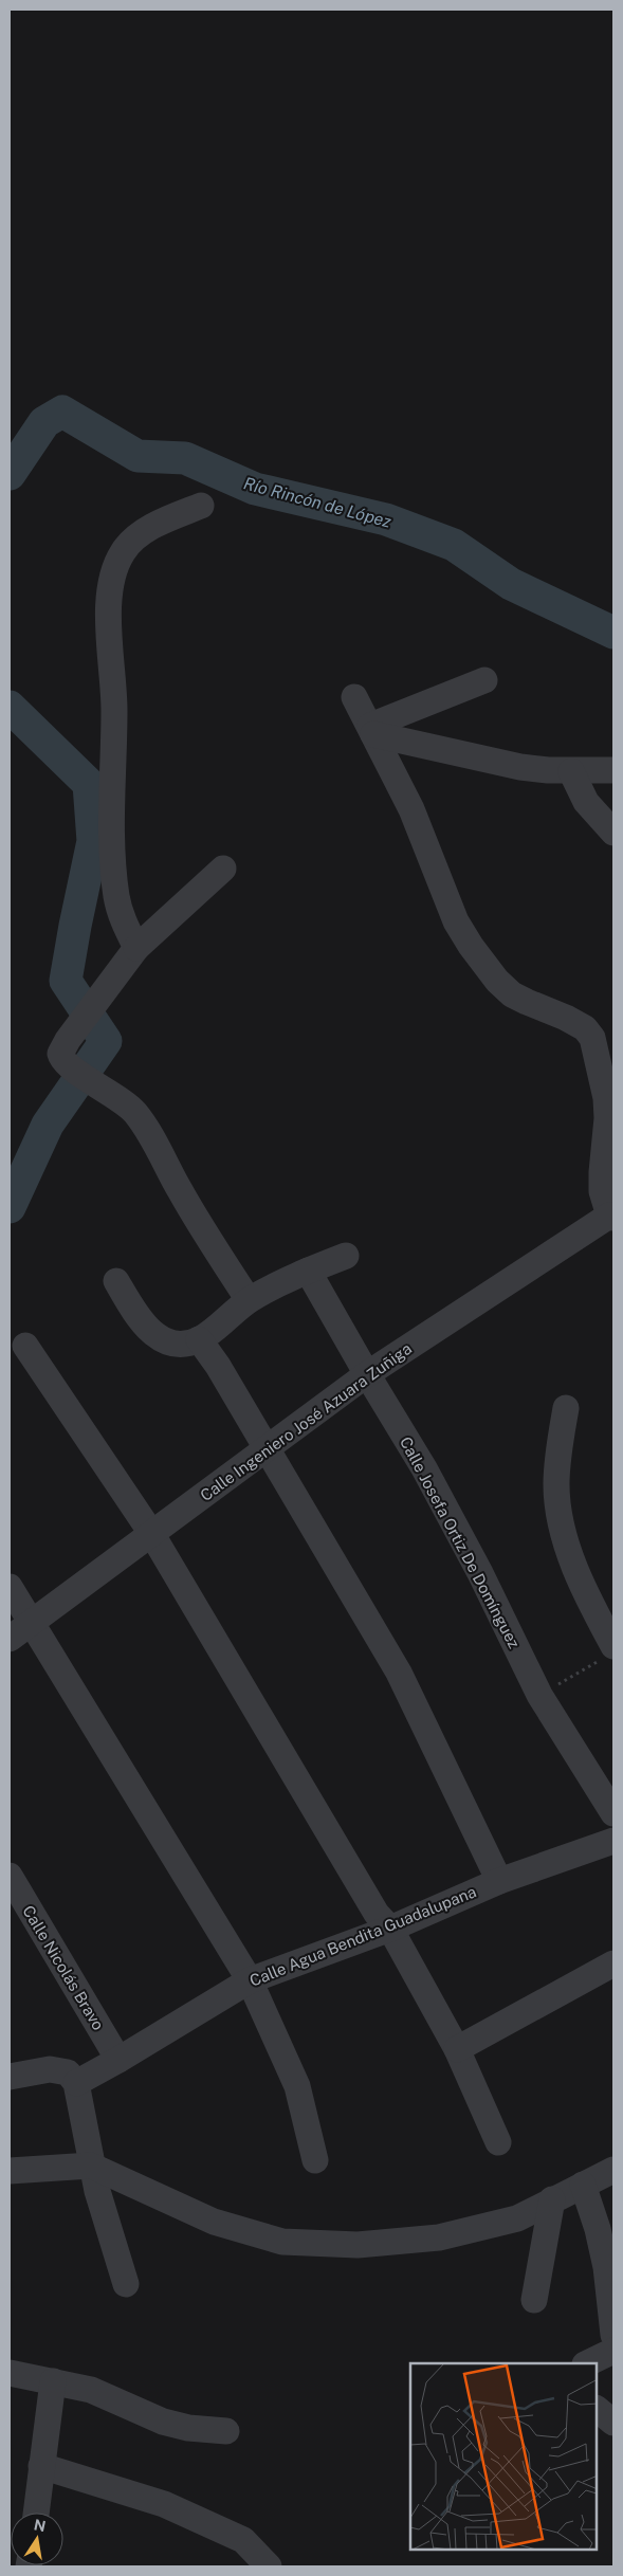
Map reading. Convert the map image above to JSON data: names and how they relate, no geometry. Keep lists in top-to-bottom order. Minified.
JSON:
{"streets":{"street":["Calle Ingeniero José Azuara Zuñiga","Calle Josefa Ortiz De Domínguez","Calle Agua Bendita Guadalupana","Calle Nicolás Bravo"]},"crossings":[["Calle Ingeniero José Azuara Zuñiga","Calle Josefa Ortiz De Domínguez"],["Calle Agua Bendita Guadalupana","Calle Nicolás Bravo"]],"water":["Río Rincón de López"],"north":"top"}
